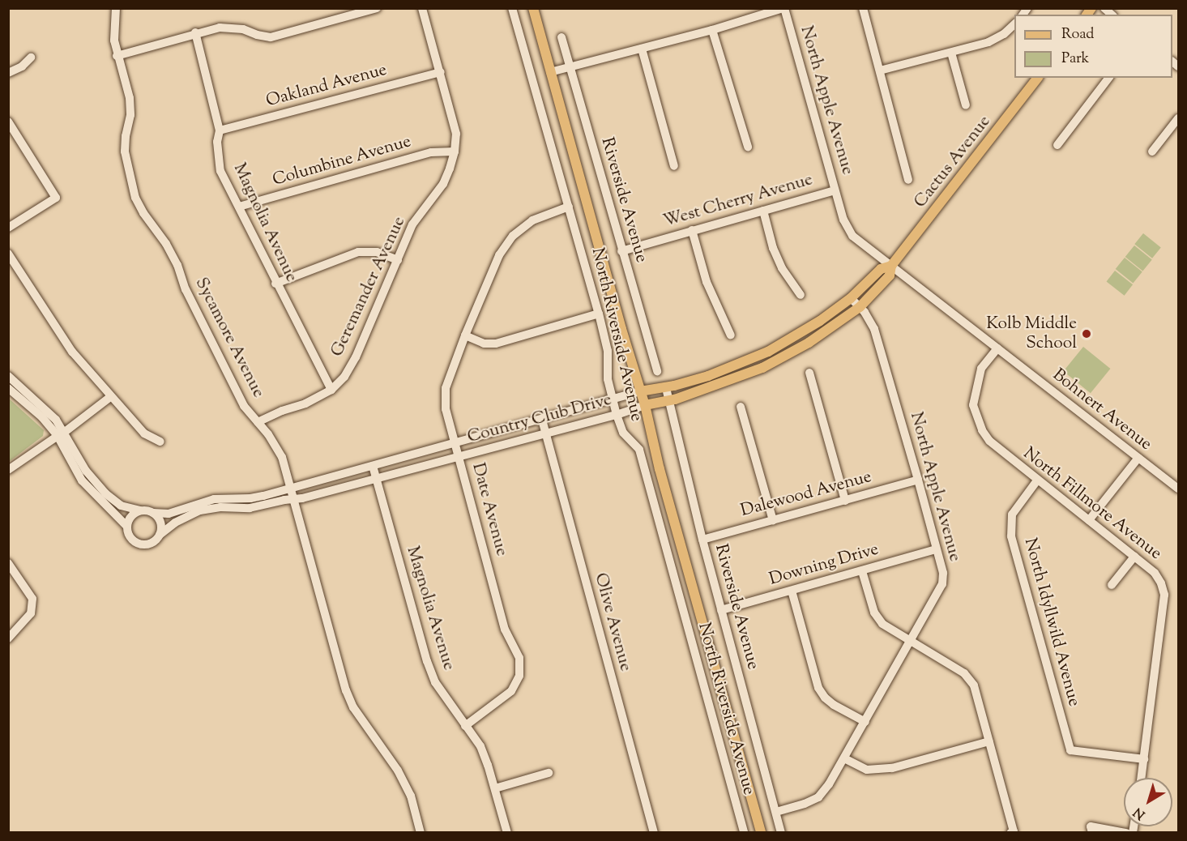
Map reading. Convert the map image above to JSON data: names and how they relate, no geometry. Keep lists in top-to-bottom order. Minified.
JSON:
{"streets":{"main road":["Cactus Avenue","North Riverside Avenue","Country Club Drive"],"street":["Oakland Avenue","North Apple Avenue","Columbine Avenue","Riverside Avenue","West Cherry Avenue","Magnolia Avenue","Geremander Avenue","Sycamore Avenue","Bohnert Avenue","Dalewood Avenue","North Fillmore Avenue","Date Avenue","Downing Drive","Olive Avenue","North Idyllwild Avenue"]},"crossings":[["Oakland Avenue","Magnolia Avenue"],["Oakland Avenue","Geremander Avenue"],["North Apple Avenue","Cactus Avenue"],["North Apple Avenue","Riverside Avenue"],["North Apple Avenue","West Cherry Avenue"],["North Apple Avenue","Bohnert Avenue"],["North Apple Avenue","Country Club Drive"],["North Apple Avenue","Dalewood Avenue"],["North Apple Avenue","Downing Drive"],["Columbine Avenue","Magnolia Avenue"],["Columbine Avenue","Geremander Avenue"],["Cactus Avenue","Bohnert Avenue"],["Cactus Avenue","Country Club Drive"],["Riverside Avenue","West Cherry Avenue"],["Riverside Avenue","Country Club Drive"],["Riverside Avenue","Dalewood Avenue"],["Riverside Avenue","Downing Drive"],["Magnolia Avenue","Geremander Avenue"],["Magnolia Avenue","Country Club Drive"],["Magnolia Avenue","Date Avenue"],["Geremander Avenue","Sycamore Avenue"],["North Riverside Avenue","Country Club Drive"],["North Riverside Avenue","Date Avenue"],["Sycamore Avenue","Country Club Drive"],["Bohnert Avenue","Country Club Drive"],["Bohnert Avenue","North Fillmore Avenue"],["Country Club Drive","Date Avenue"],["Country Club Drive","Olive Avenue"],["North Fillmore Avenue","North Idyllwild Avenue"]],"places":["Kolb Middle School"],"legend":["Road","Park"],"north":"bottom left"}
